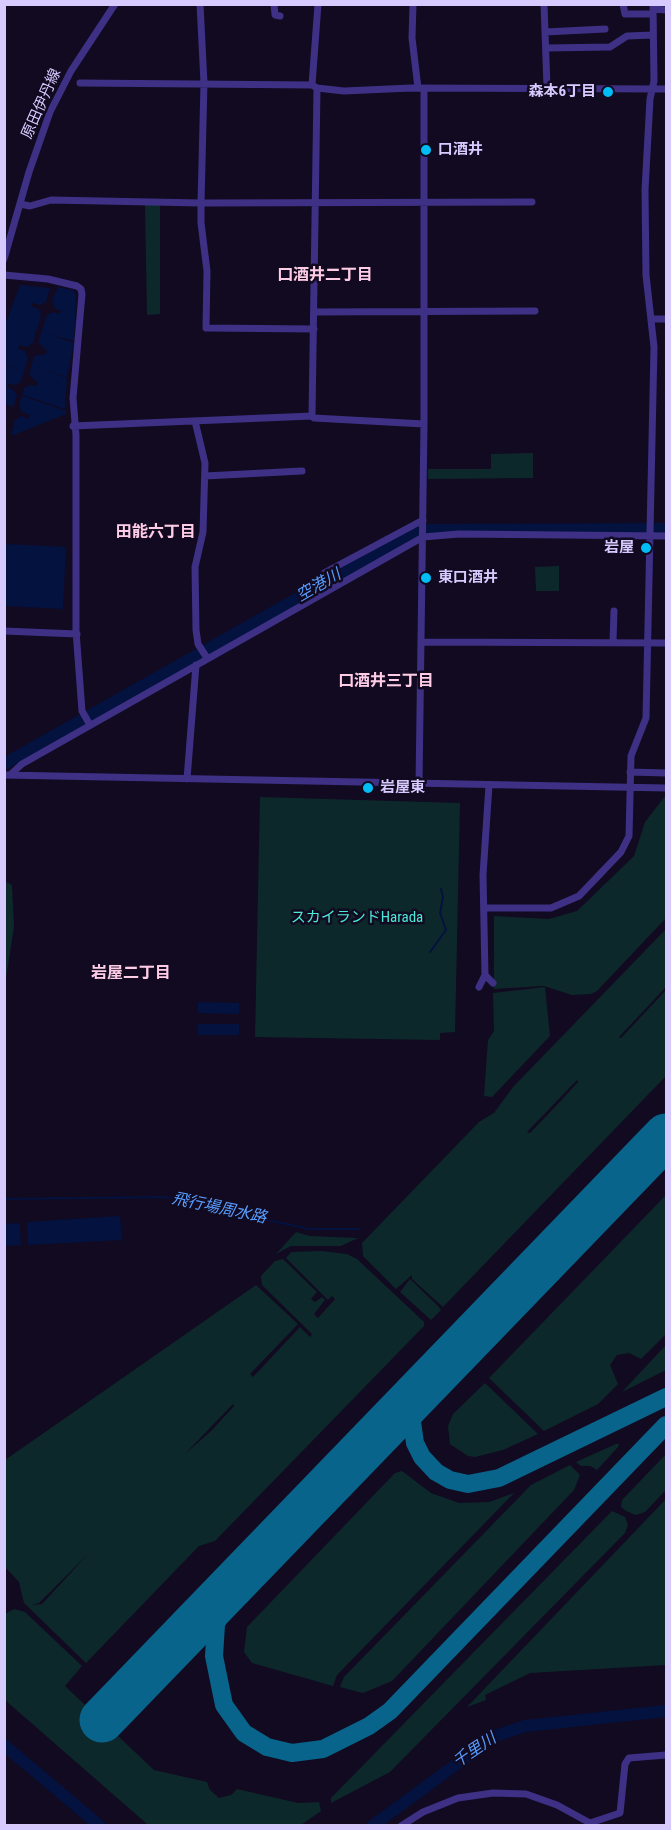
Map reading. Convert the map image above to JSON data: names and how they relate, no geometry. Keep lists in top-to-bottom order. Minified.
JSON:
{"streets":{"street":["原田伊丹線"]},"districts":["口酒井二丁目","田能六丁目","口酒井三丁目","岩屋二丁目"],"water":["空港川","飛行場周水路","千里川"],"parks":["スカイランドHarada"],"places":["森本6丁目","口酒井","岩屋","東口酒井","岩屋東"]}
